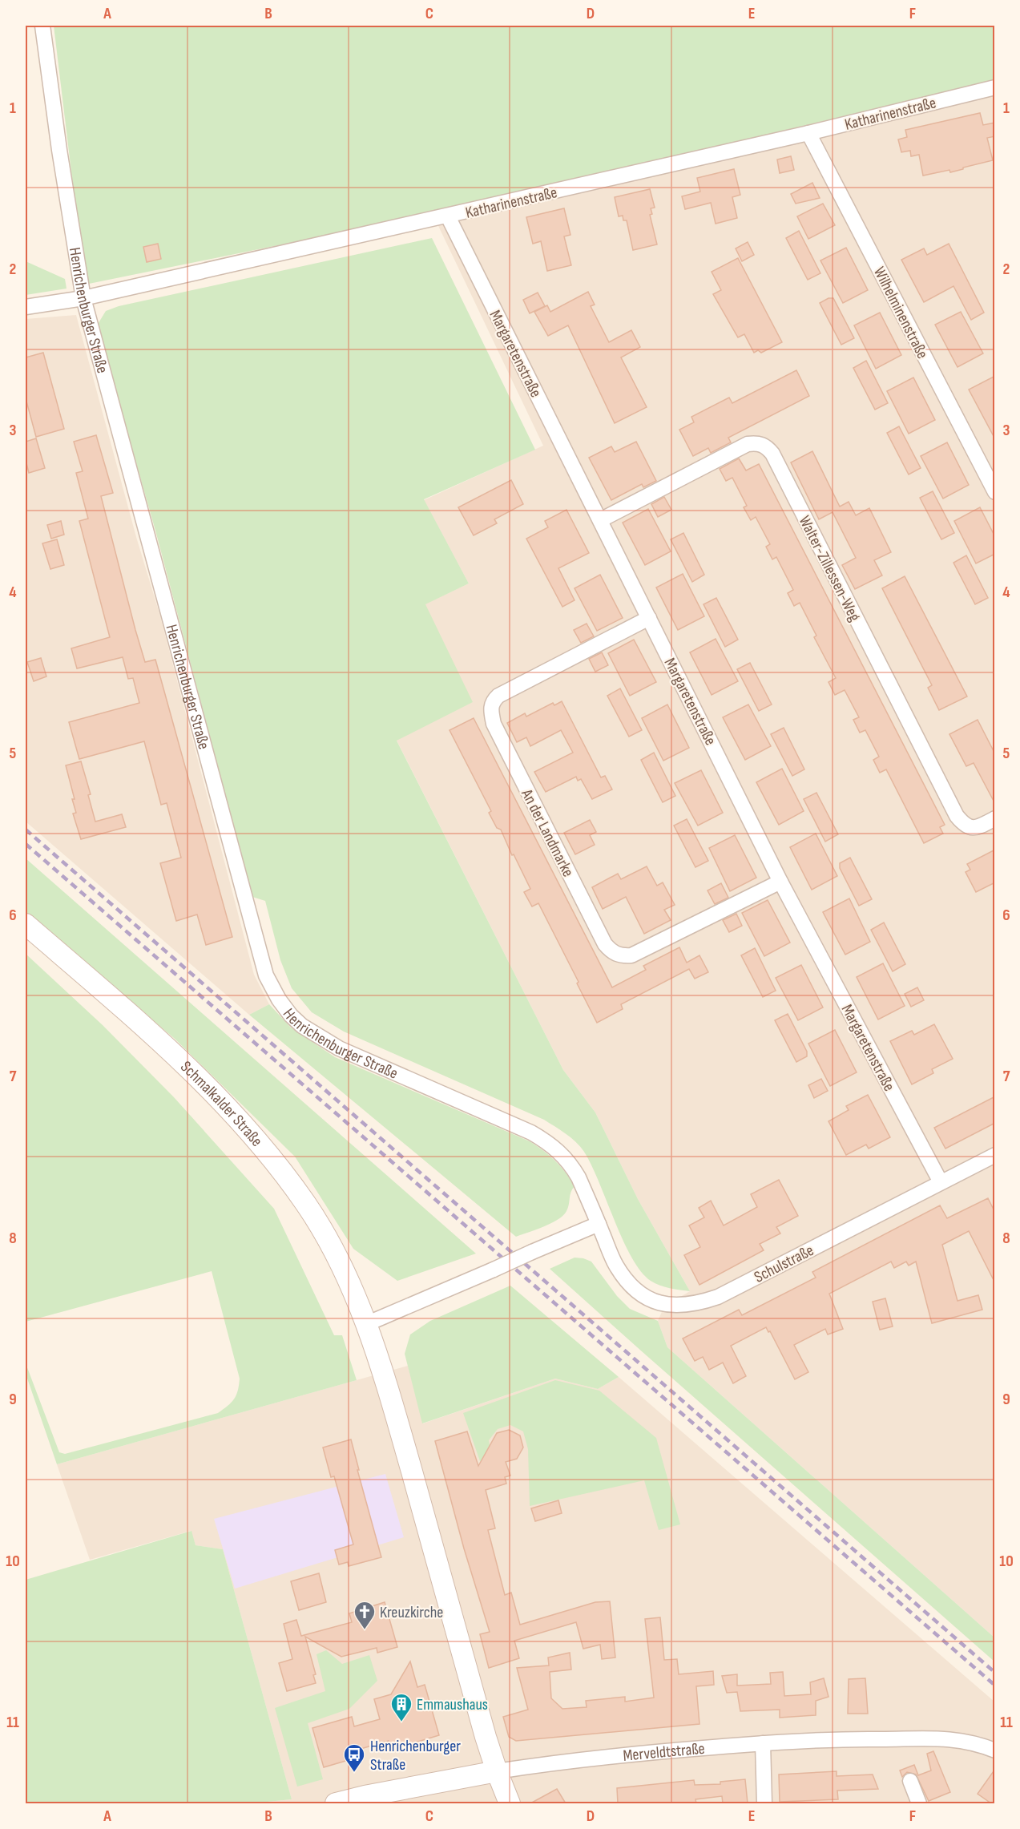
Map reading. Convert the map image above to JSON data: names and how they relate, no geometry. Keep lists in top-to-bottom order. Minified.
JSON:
{"streets":{"main road":["Schmalkalder Straße","Merveldtstraße"],"street":["Katharinenstraße","Henrichenburger Straße","Wilhelminenstraße","Margaretenstraße","Walter-Zillessen-Weg","An der Landmarke","Schulstraße"]},"crossings":[["Katharinenstraße","Henrichenburger Straße"],["Katharinenstraße","Wilhelminenstraße"],["Katharinenstraße","Margaretenstraße"],["Henrichenburger Straße","Schulstraße"],["Margaretenstraße","Walter-Zillessen-Weg"],["Margaretenstraße","An der Landmarke"],["Margaretenstraße","Schulstraße"]],"places":{"church":["Kreuzkirche"],"building":["Emmaushaus"],"bus stop":["Henrichenburger Straße"]},"grid":{"columns":["A","B","C","D","E","F"],"rows":["1","2","3","4","5","6","7","8","9","10","11"]}}
